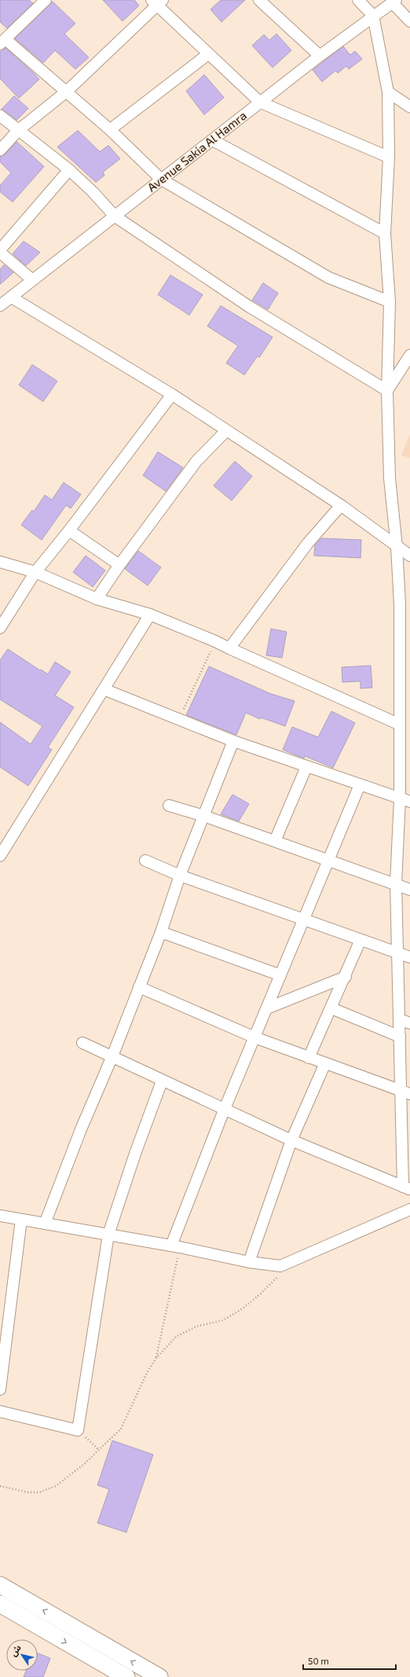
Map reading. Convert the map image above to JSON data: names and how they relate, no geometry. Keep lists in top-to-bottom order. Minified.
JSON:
{"streets":{"street":["Avenue Sakia Al Hamra"]},"scale_bar":"50 m","north":"top left"}
